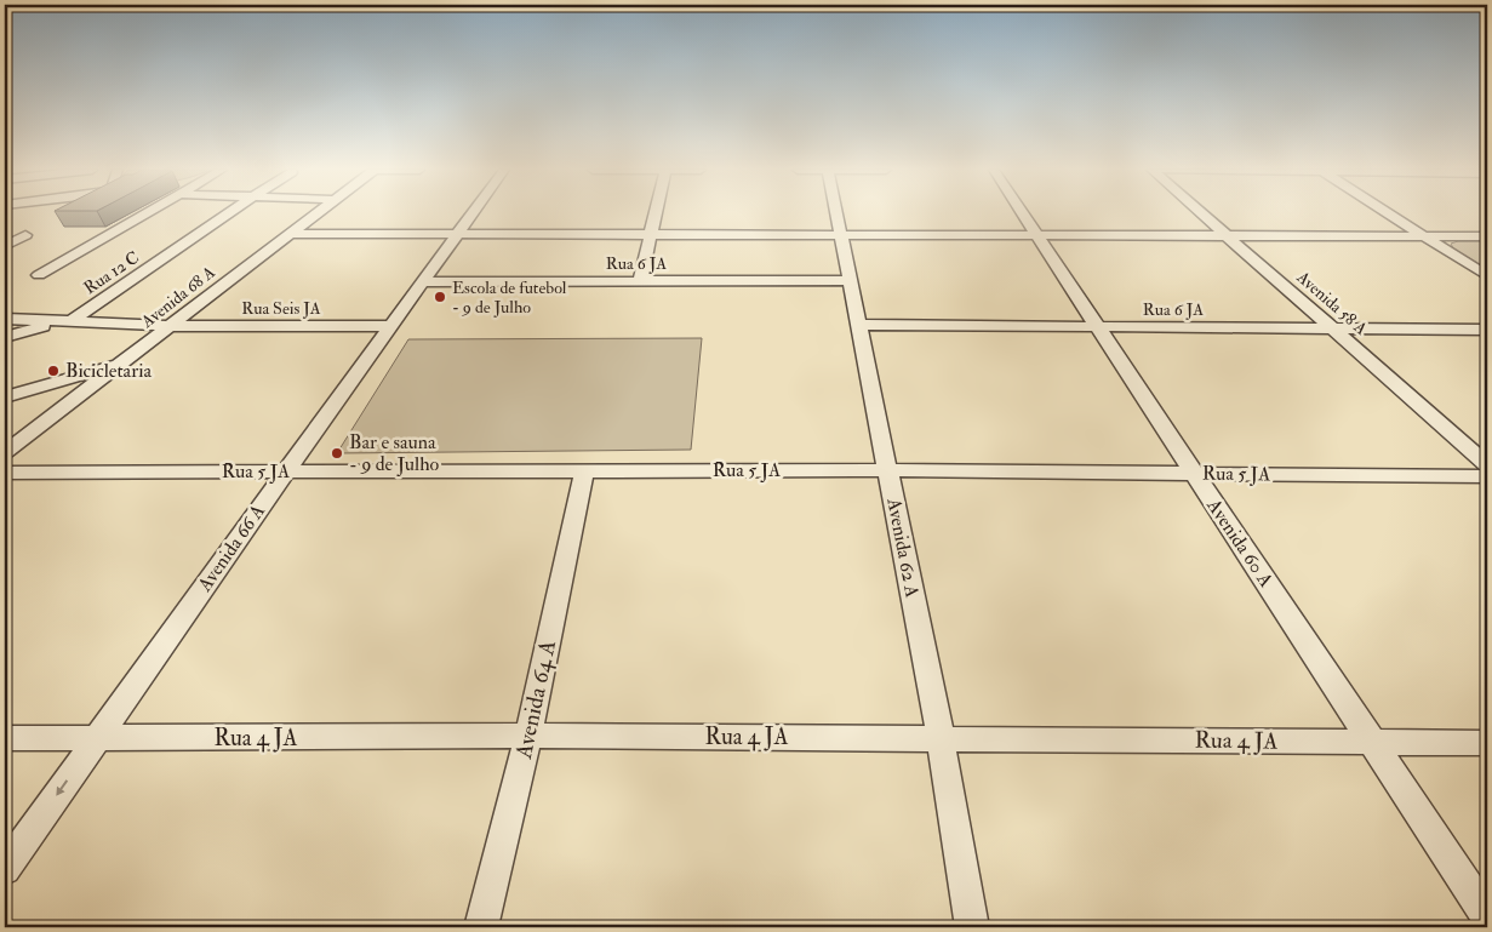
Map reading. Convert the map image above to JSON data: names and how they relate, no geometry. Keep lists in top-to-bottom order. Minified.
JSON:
{"streets":{"street":["Rua 6 JA","Rua 12 C","Avenida 68 A","Avenida 58 A","Rua Seis JA","Rua 5 JA","Avenida 60 A","Avenida 66 A","Avenida 62 A","Avenida 64 A","Rua 4 JA"]},"crossings":[["Rua 6 JA","Avenida 58 A"],["Rua 6 JA","Avenida 60 A"],["Rua 6 JA","Avenida 66 A"],["Rua 6 JA","Avenida 62 A"],["Rua 12 C","Rua Seis JA"],["Avenida 68 A","Rua Seis JA"],["Rua Seis JA","Avenida 66 A"],["Rua 5 JA","Avenida 60 A"],["Rua 5 JA","Avenida 66 A"],["Rua 5 JA","Avenida 62 A"],["Rua 5 JA","Avenida 64 A"],["Avenida 60 A","Rua 4 JA"],["Avenida 66 A","Rua 4 JA"],["Avenida 62 A","Rua 4 JA"],["Avenida 64 A","Rua 4 JA"]],"places":["Escola de futebol - 9 de Julho","Bicicletaria","Bar e sauna - 9 de Julho"]}
